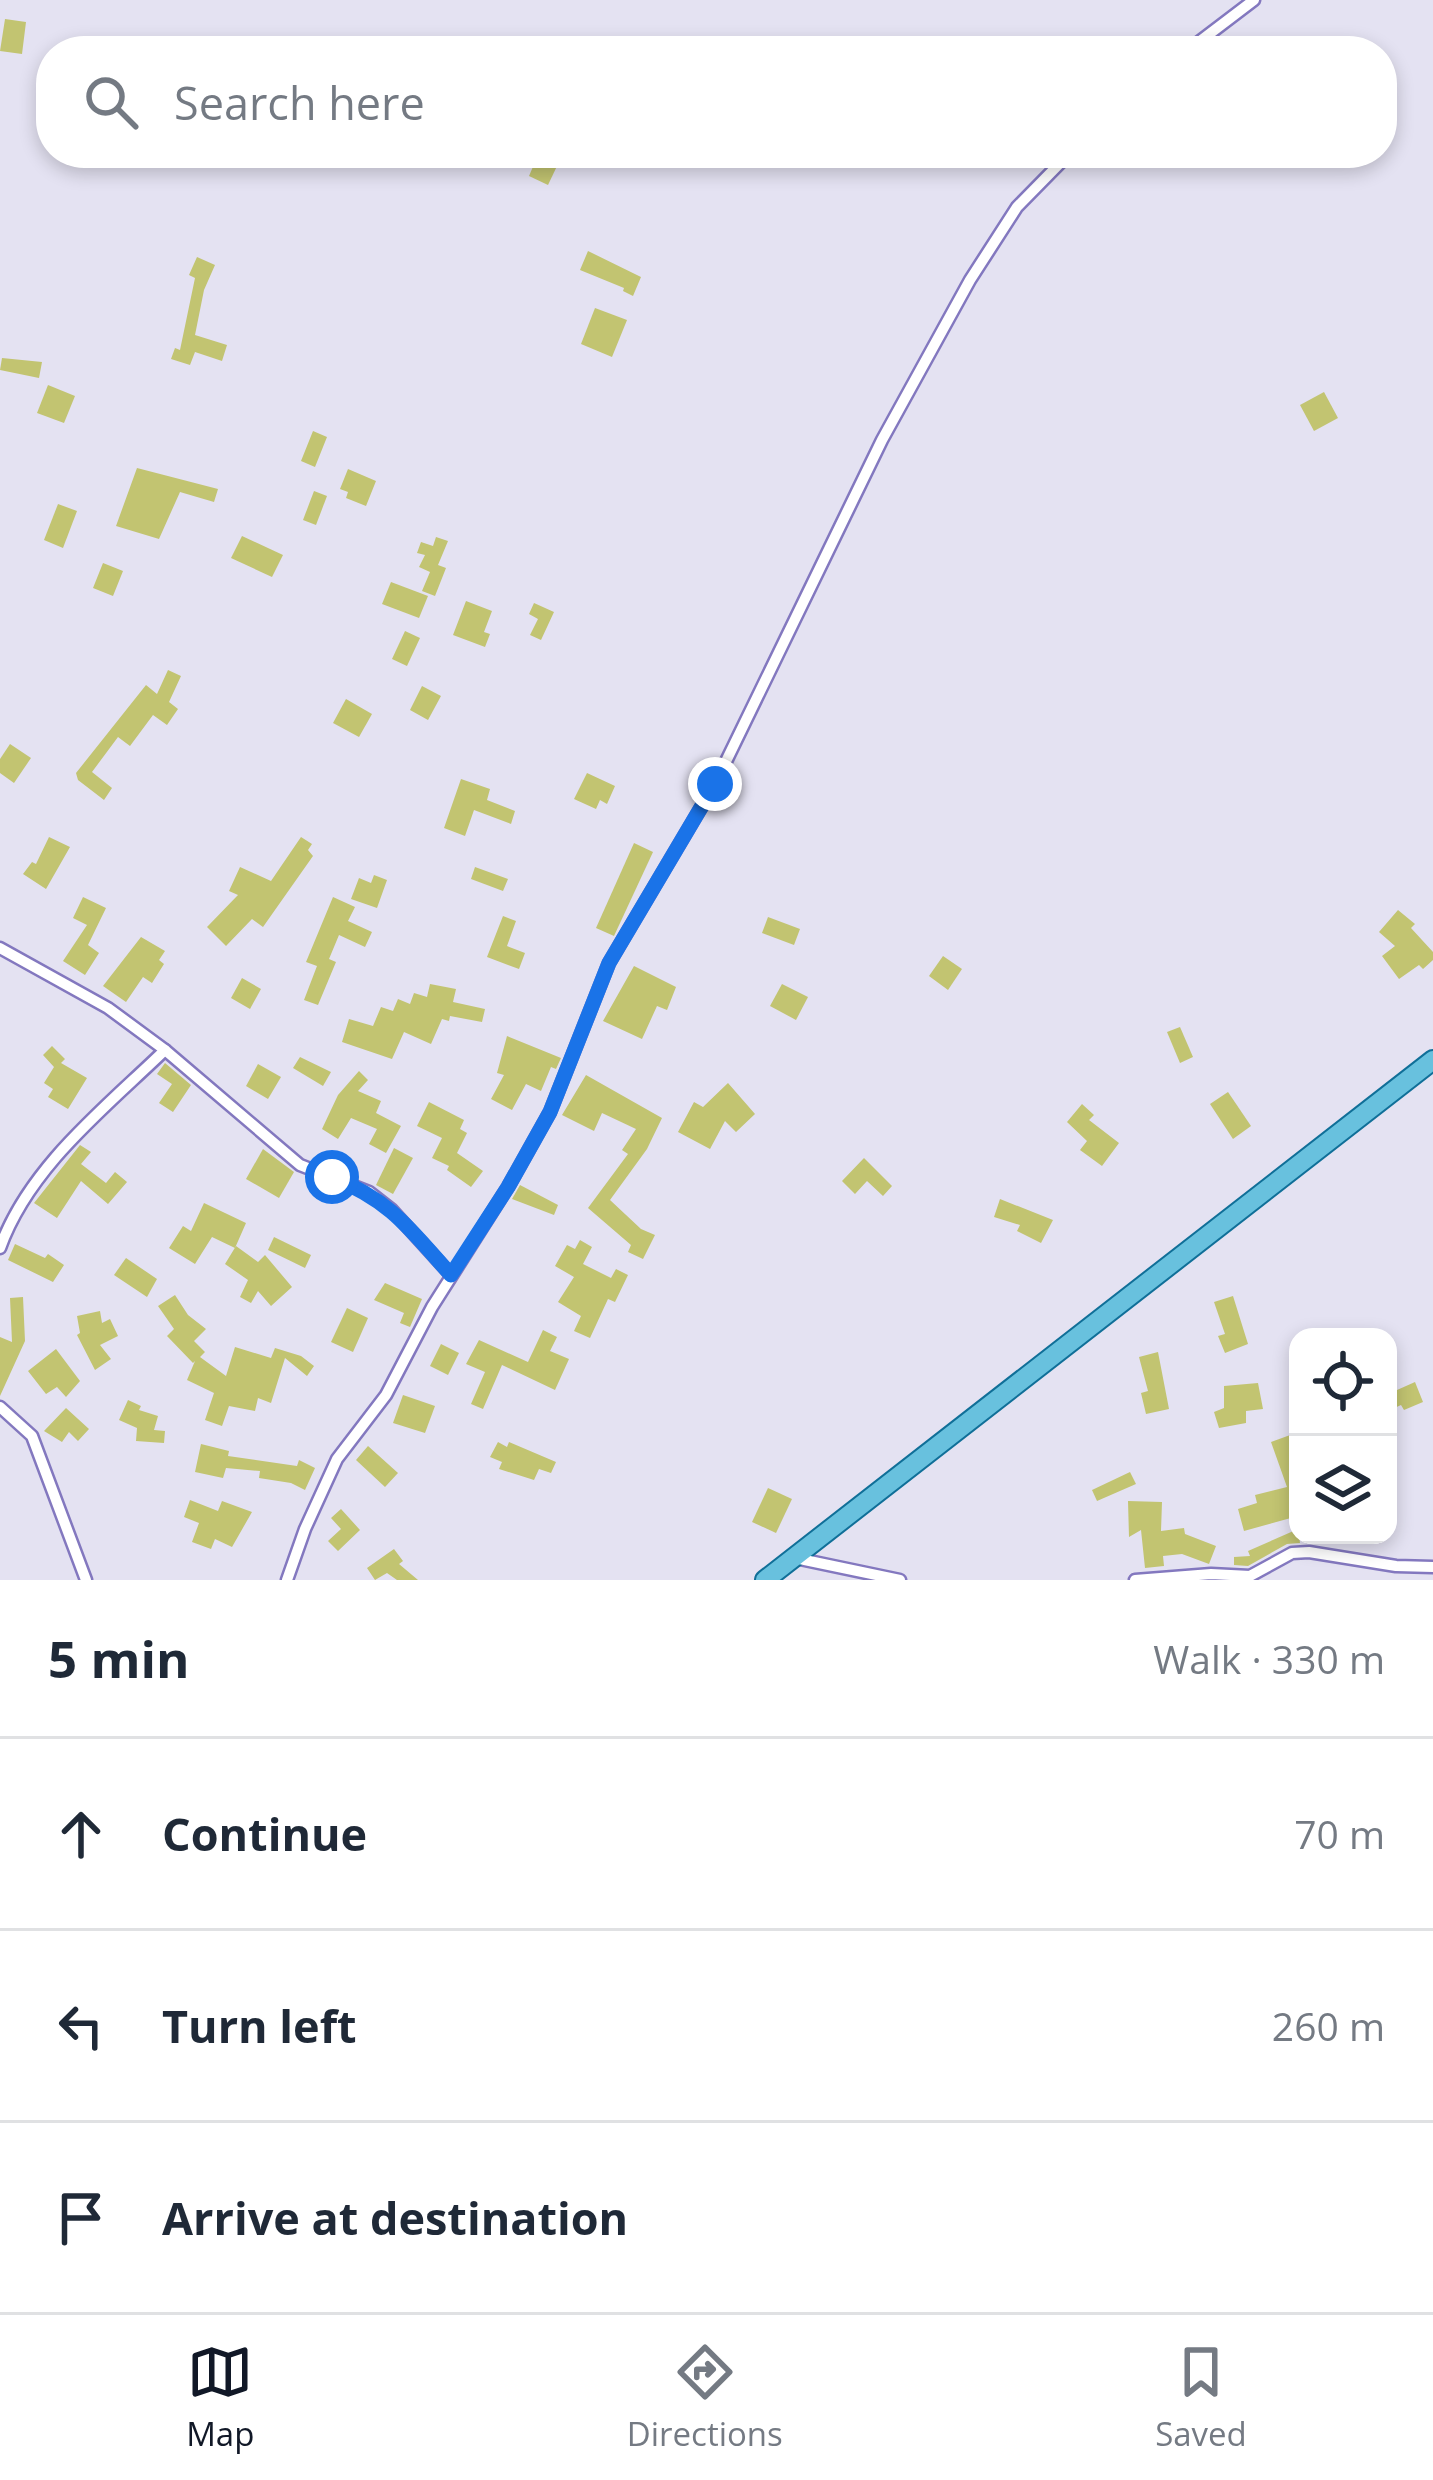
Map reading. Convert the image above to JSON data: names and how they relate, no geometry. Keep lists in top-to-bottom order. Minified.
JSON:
{"page":{"search":"Search here","heading":["5 min","Walk · 330 m"],"list":[["Continue","70 m"],["Turn left","260 m"],"Arrive at destination"],"nav":["Map","Directions","Saved"]}}
